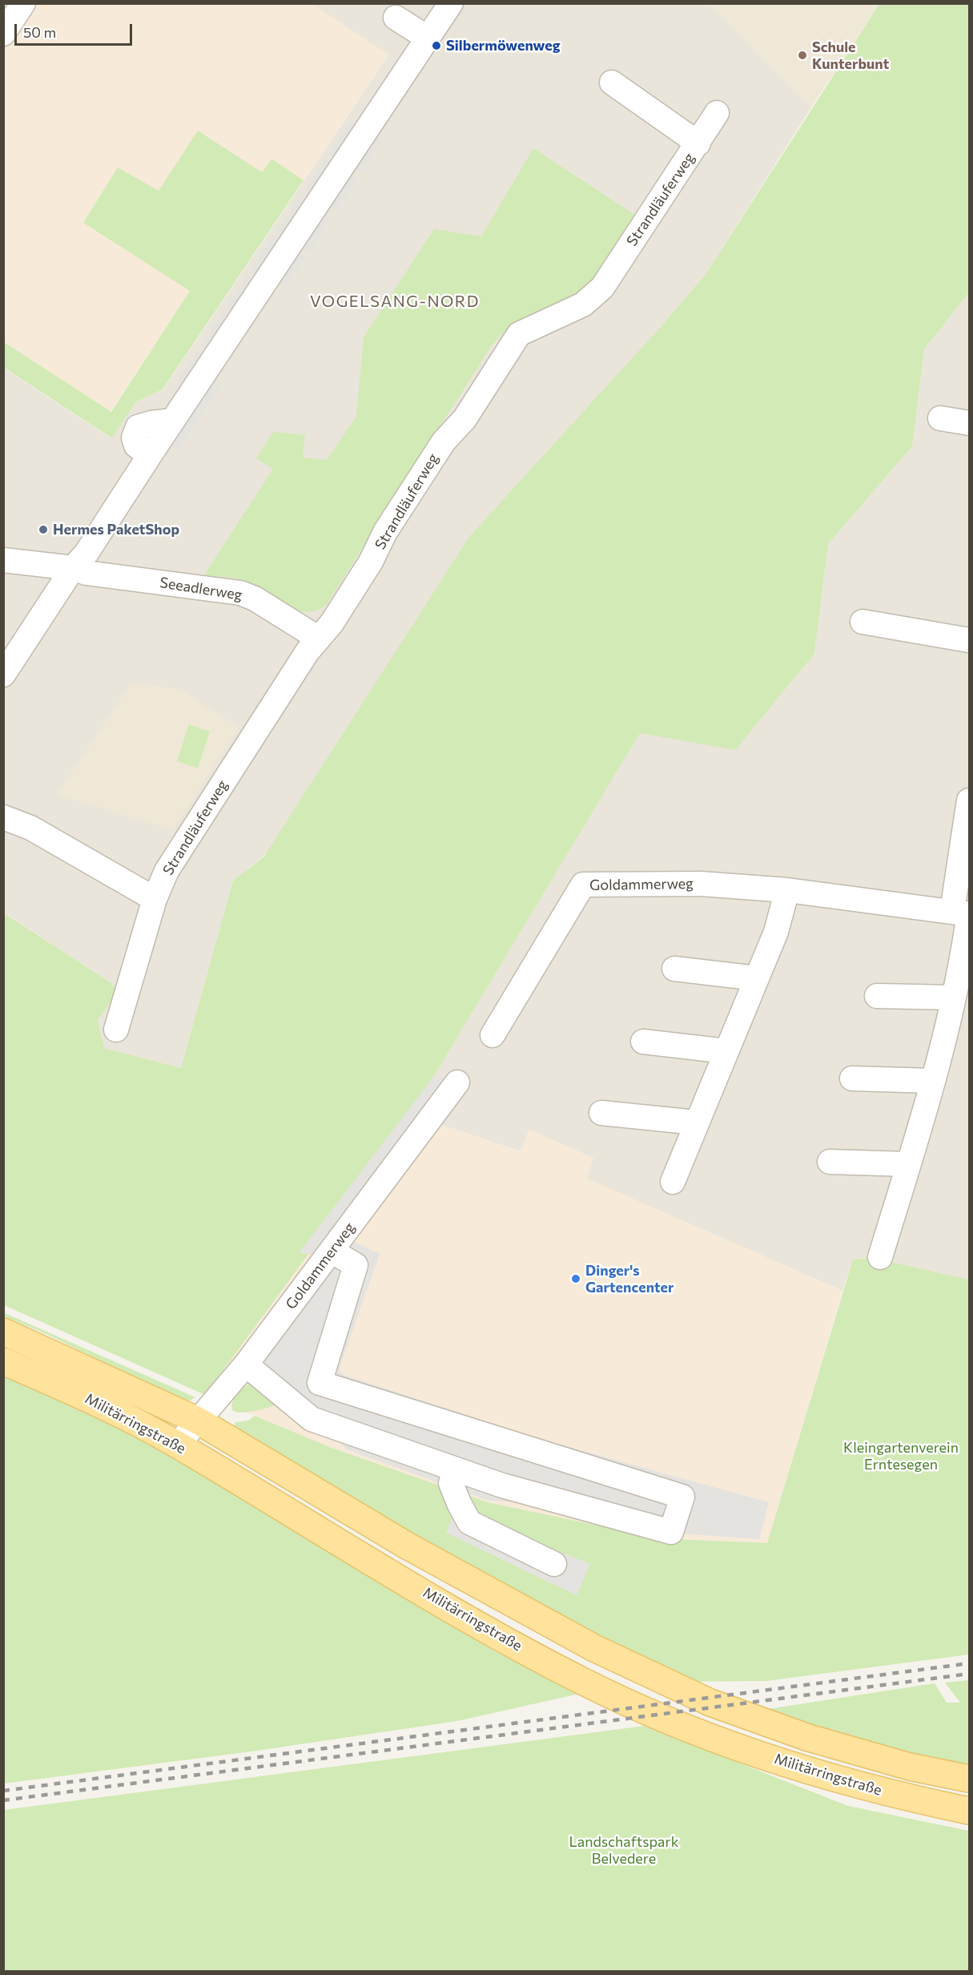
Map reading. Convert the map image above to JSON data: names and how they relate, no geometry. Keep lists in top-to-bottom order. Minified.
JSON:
{"streets":{"main road":["Militärringstraße"],"street":["Strandläuferweg","Seeadlerweg","Goldammerweg"]},"crossings":[["Strandläuferweg","Seeadlerweg"],["Goldammerweg","Militärringstraße"]],"districts":["VOGELSANG-NORD"],"parks":["Kleingartenverein Erntesegen","Landschaftspark Belvedere"],"places":["Silbermöwenweg","Schule Kunterbunt","Hermes PaketShop","Dinger's Gartencenter"],"scale_bar":"50 m"}
